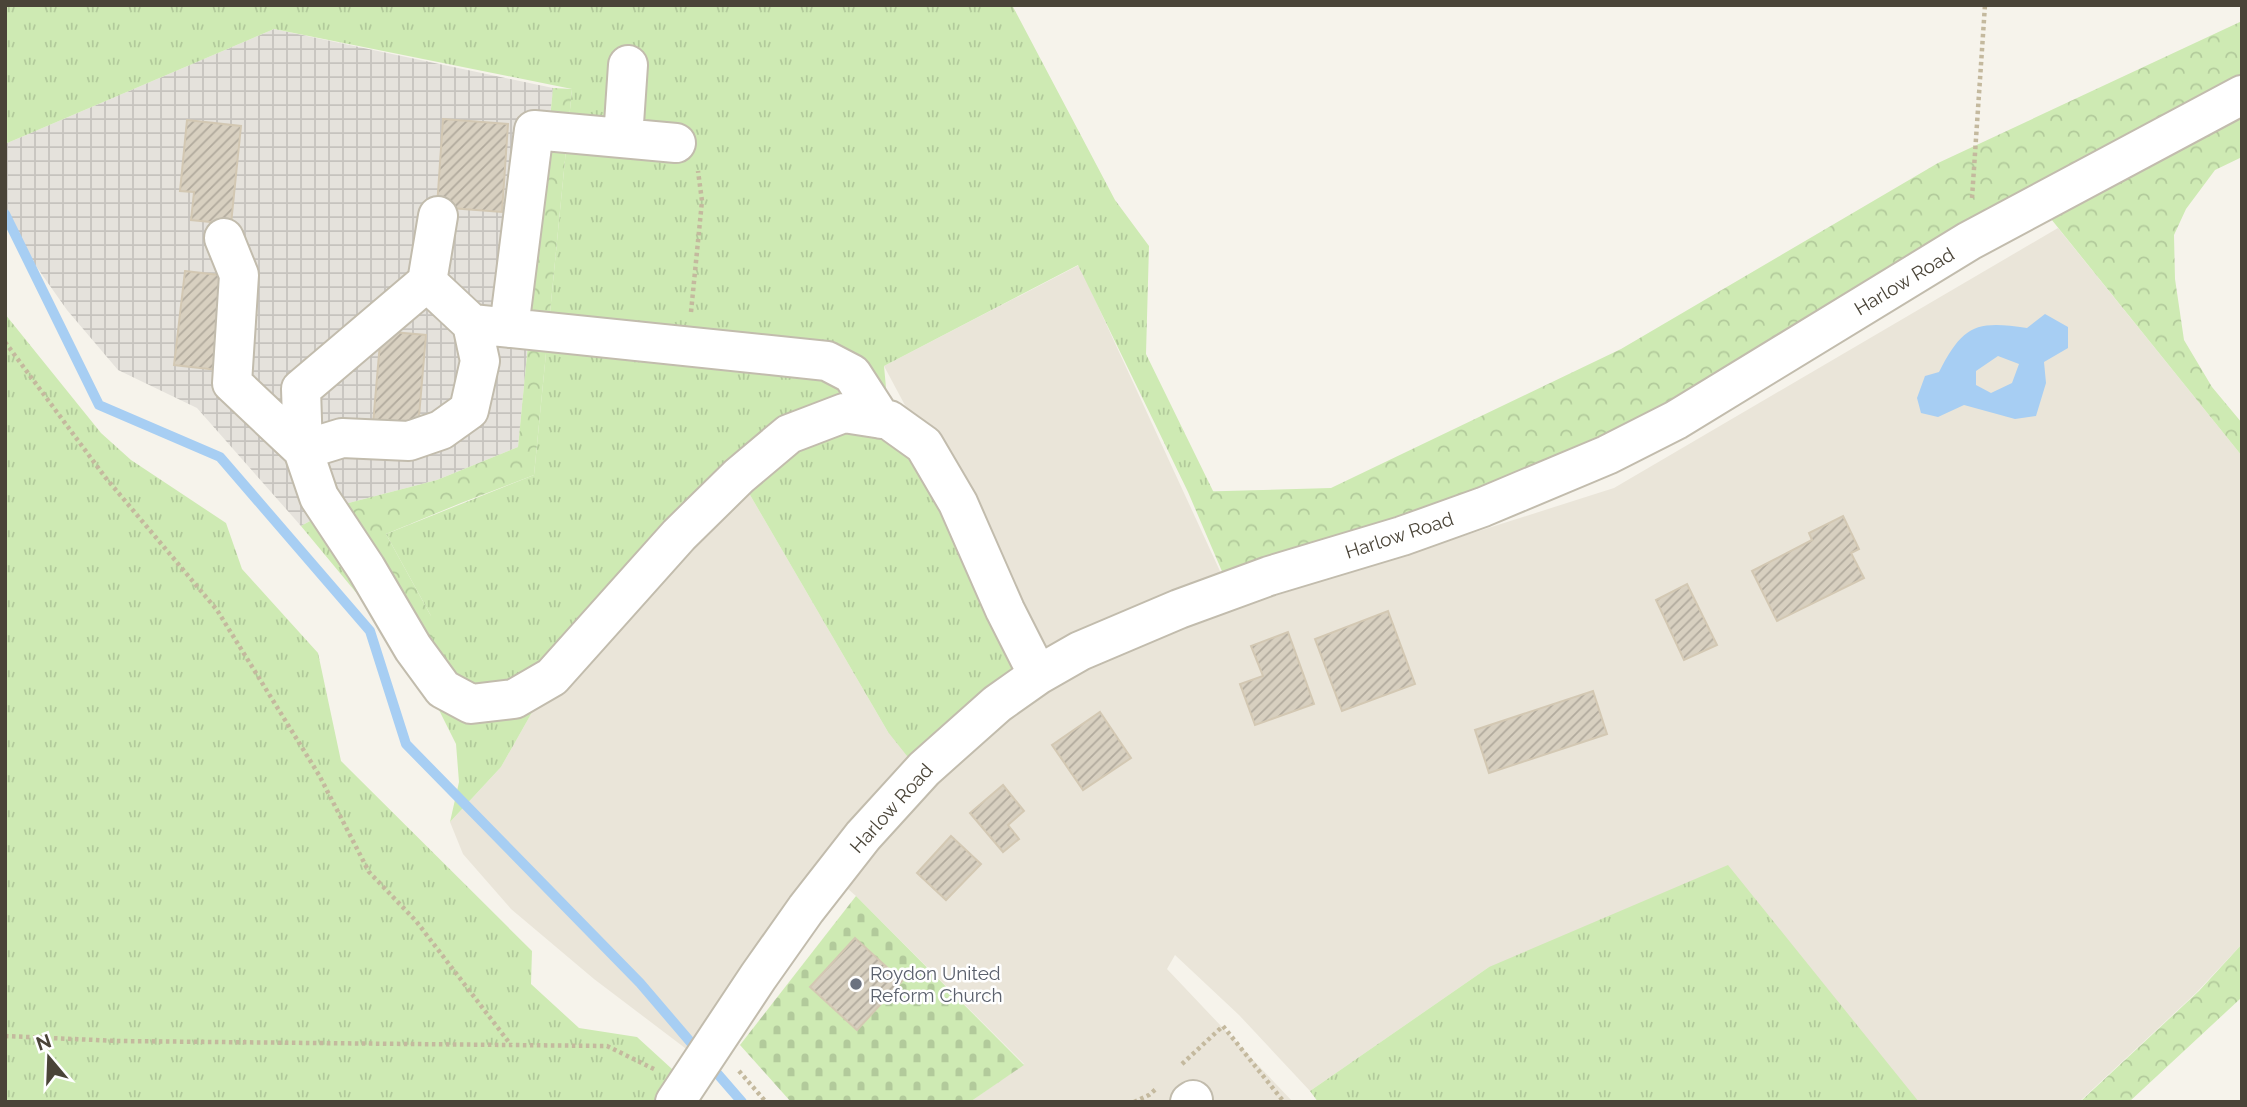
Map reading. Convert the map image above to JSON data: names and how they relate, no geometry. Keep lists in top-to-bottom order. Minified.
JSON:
{"streets":{"street":["Harlow Road"]},"places":["Roydon United Reform Church"],"north":"top"}
